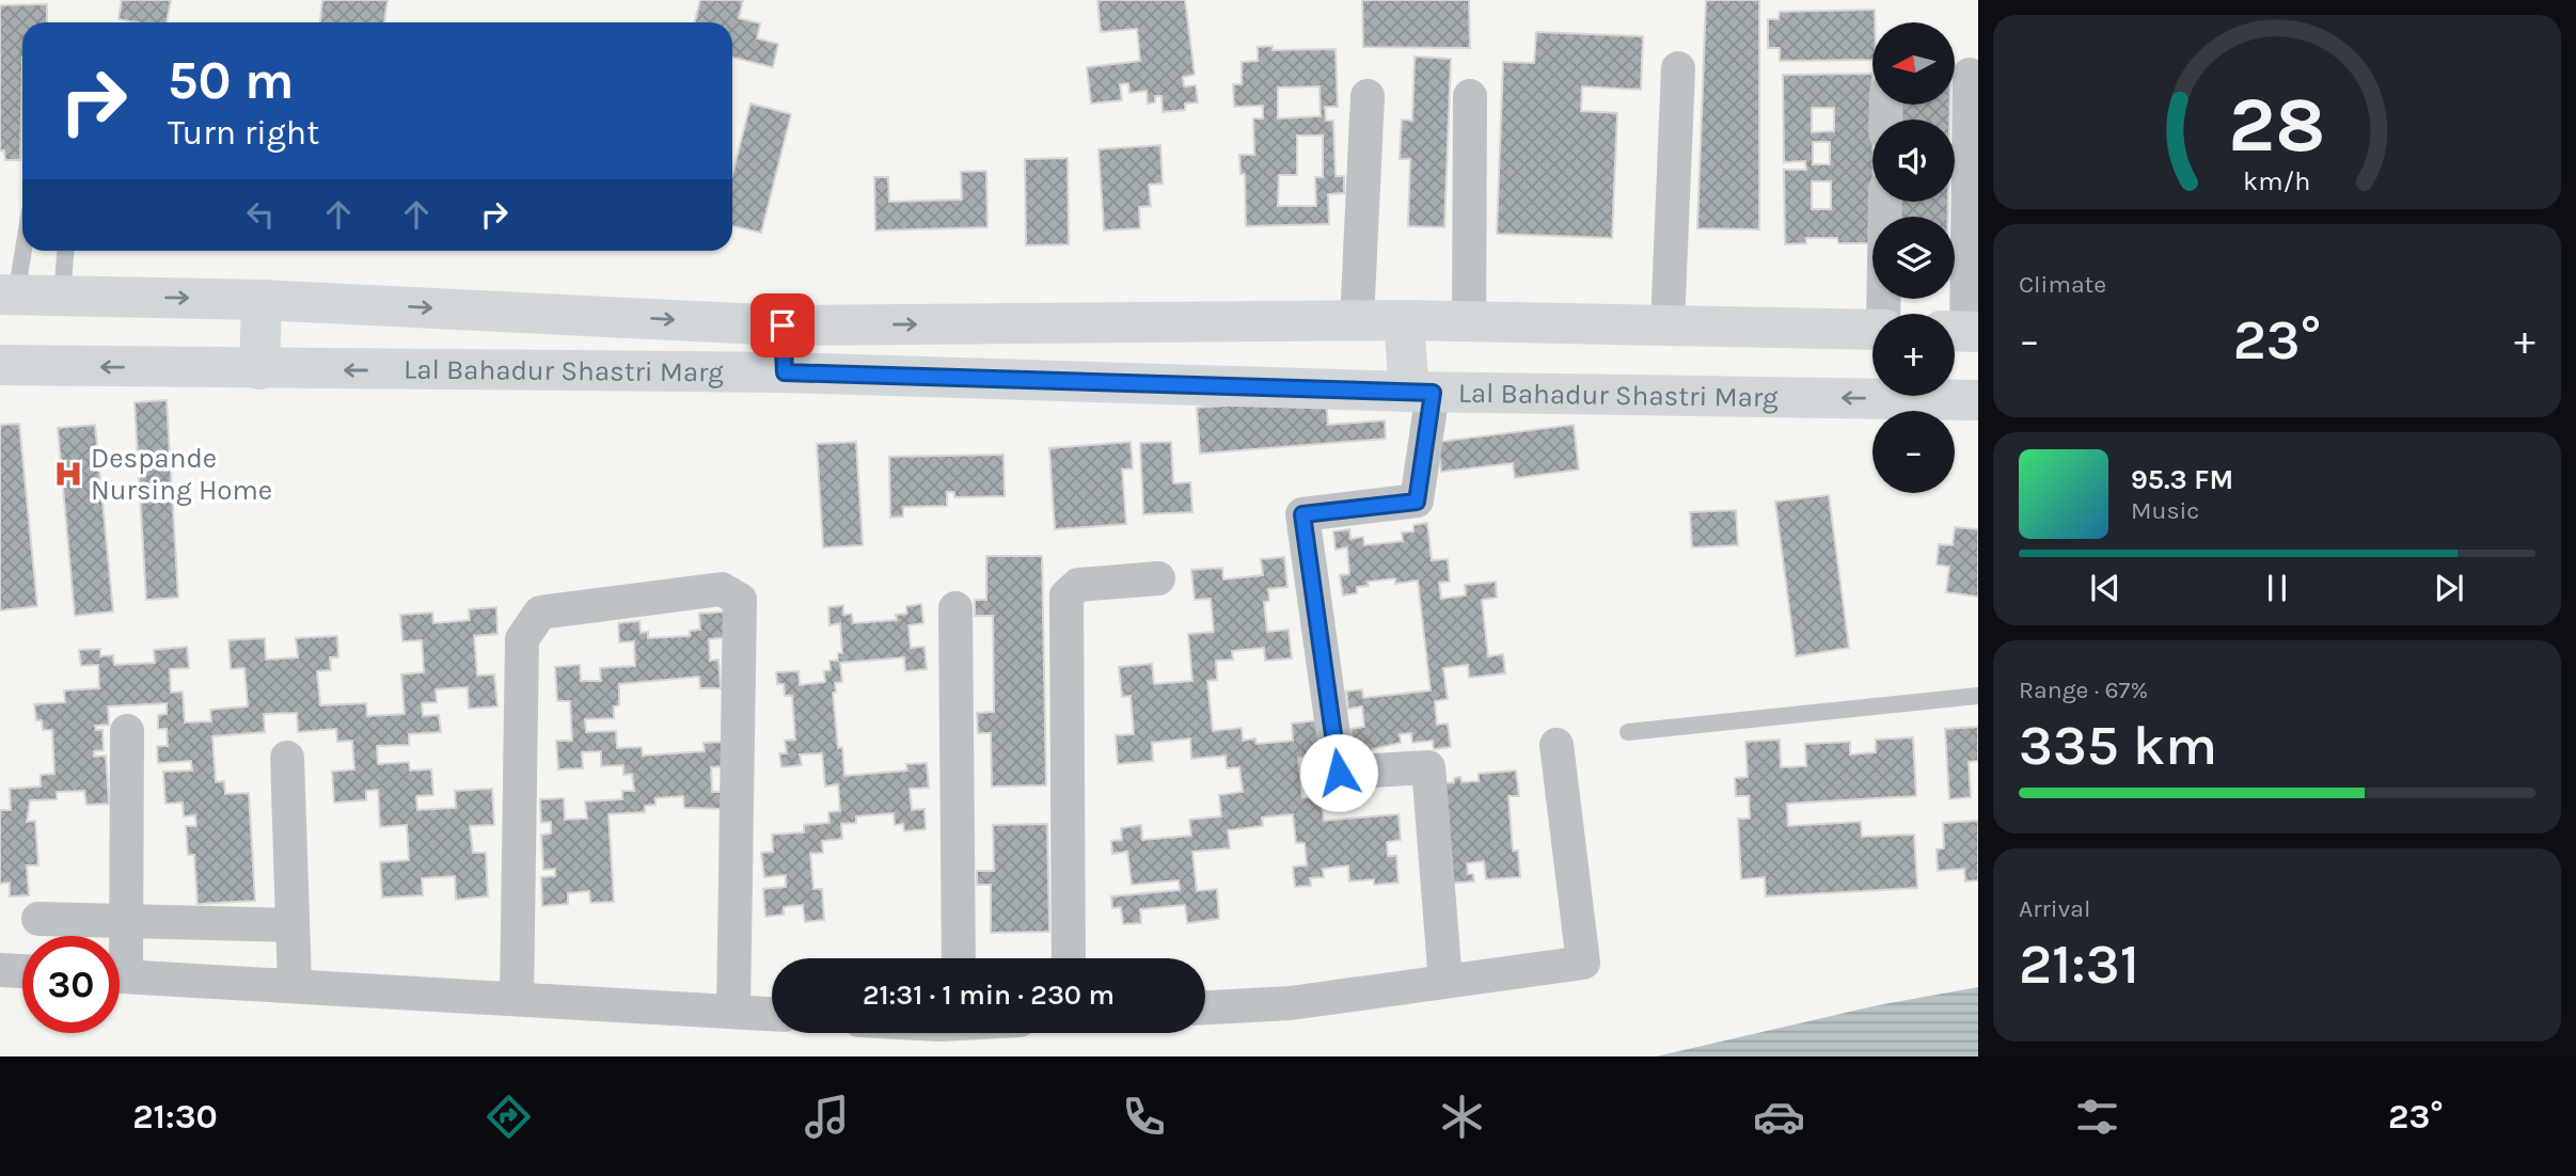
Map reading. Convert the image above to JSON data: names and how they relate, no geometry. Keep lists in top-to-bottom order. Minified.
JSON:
{"streets":{"main road":["Lal Bahadur Shastri Marg"]},"places":{"hospital":["Despande Nursing Home"]},"north":"left","page":{"map_buttons":["+","−"],"turn":["50 m","Turn right"],"tile":["Climate",["Range · 67%","335 km"],["Arrival","21:31"]],"heat":["−","23°","+"],"song":["95.3 FM","Music"],"limit":"30","trip":"21:31 · 1 min · 230 m","tabs":["21:30","23°"],"gauge":["28","km/h"]}}
